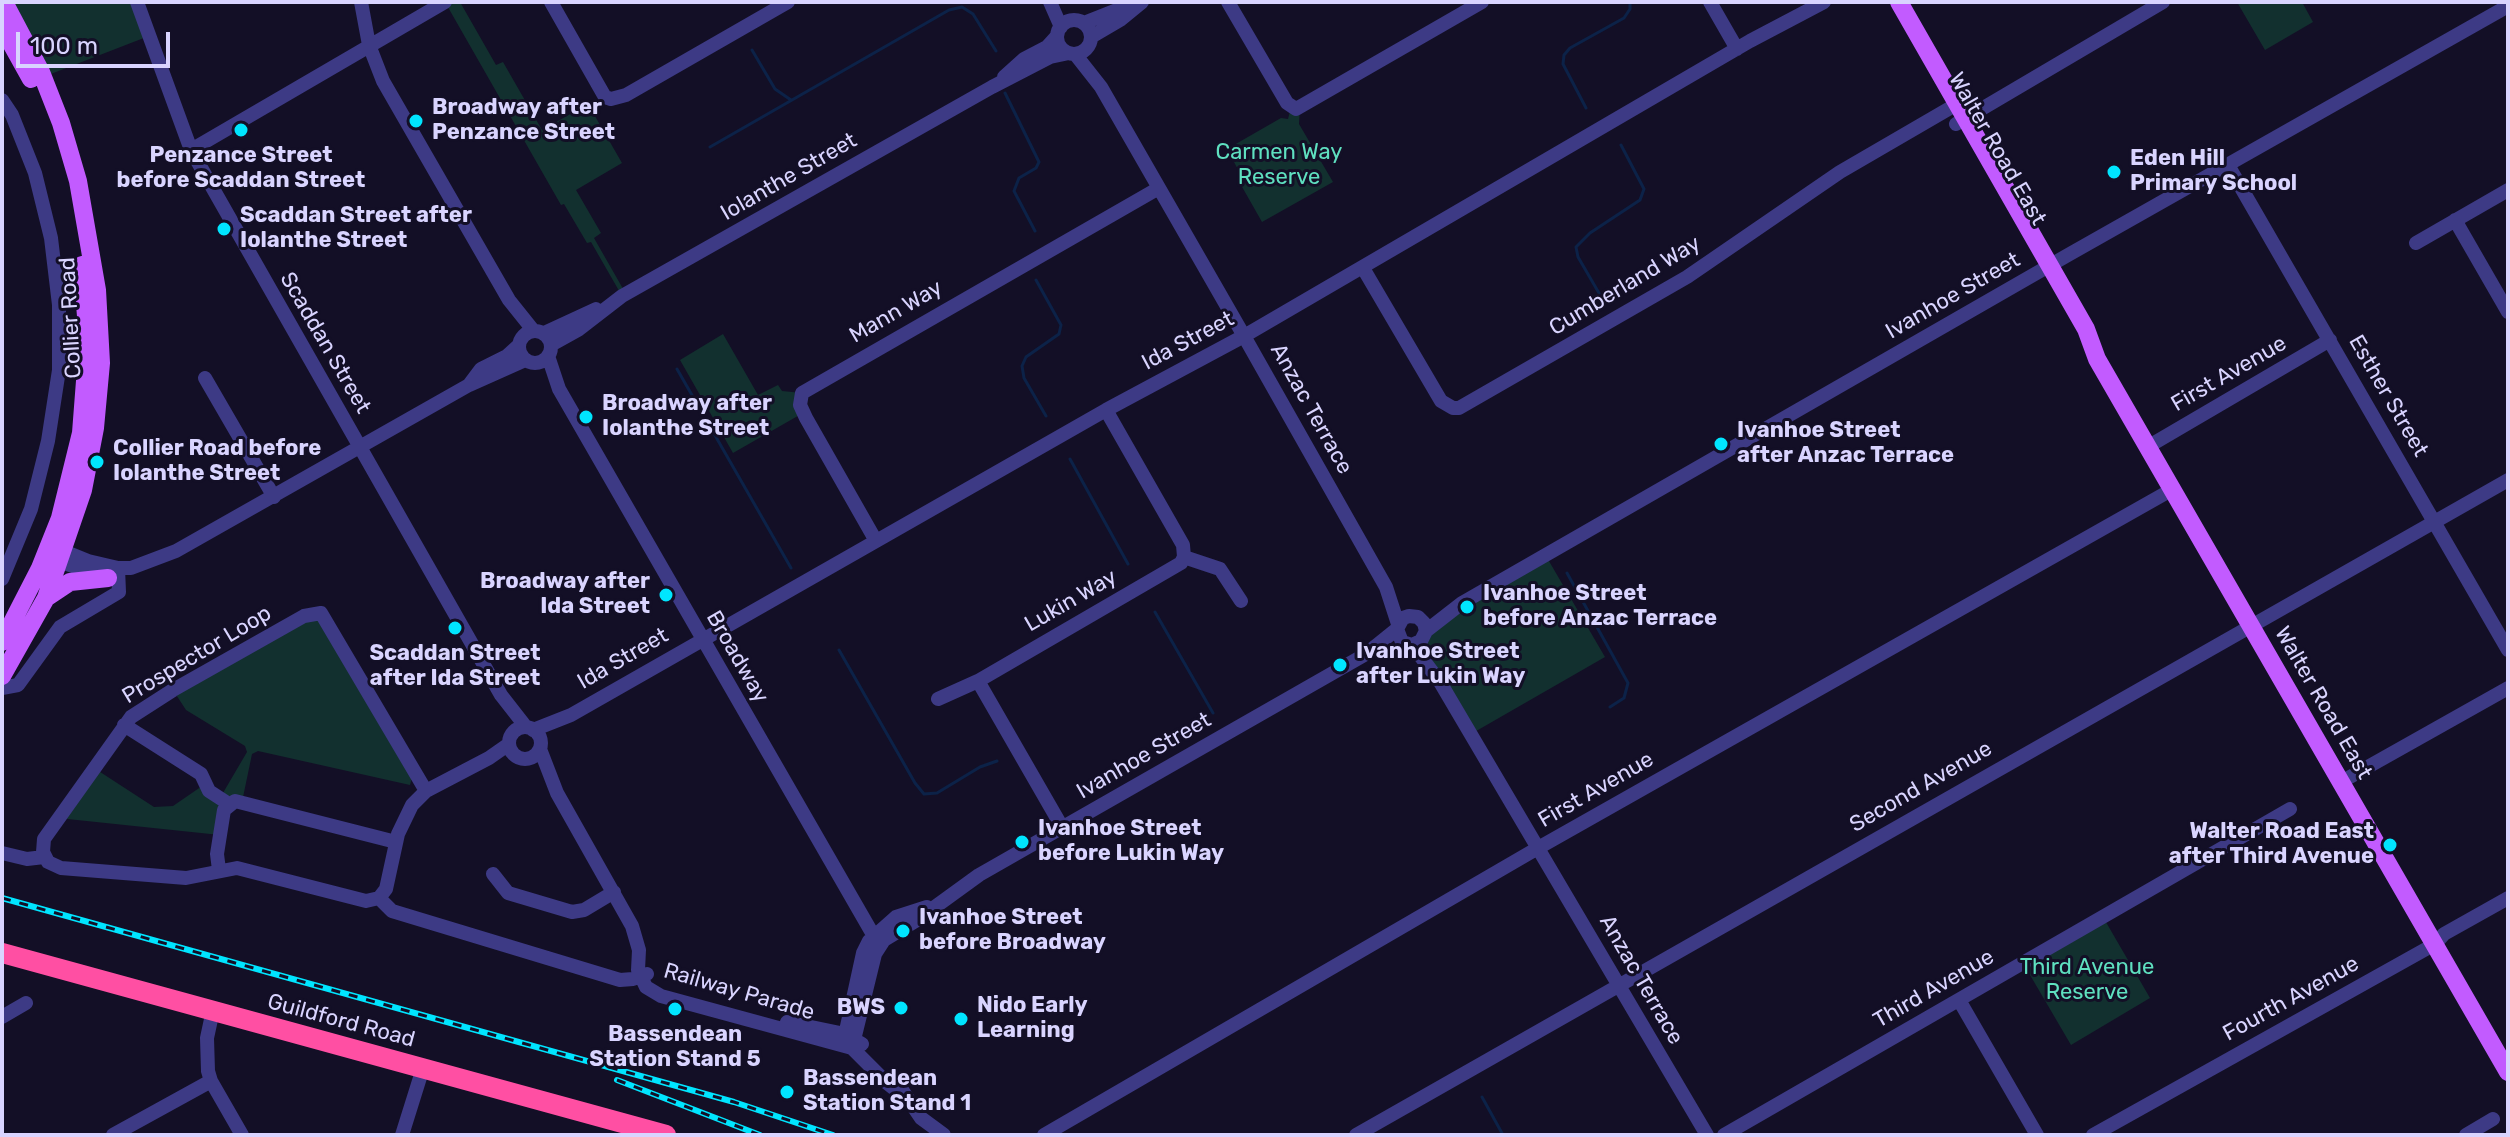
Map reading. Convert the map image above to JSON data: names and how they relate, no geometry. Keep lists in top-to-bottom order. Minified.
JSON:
{"streets":{"highway":["Guildford Road"],"main road":["Walter Road East","Collier Road"],"street":["Iolanthe Street","Cumberland Way","Ivanhoe Street","Mann Way","Ida Street","Scaddan Street","First Avenue","Esther Street","Anzac Terrace","Lukin Way","Prospector Loop","Broadway","Second Avenue","Third Avenue","Railway Parade","Fourth Avenue"]},"crossings":[["Walter Road East","Cumberland Way"],["Walter Road East","Ivanhoe Street"],["Walter Road East","First Avenue"],["Walter Road East","Second Avenue"],["Walter Road East","Fourth Avenue"],["Iolanthe Street","Scaddan Street"],["Iolanthe Street","Anzac Terrace"],["Iolanthe Street","Broadway"],["Cumberland Way","Ida Street"],["Ivanhoe Street","Esther Street"],["Ivanhoe Street","Anzac Terrace"],["Ivanhoe Street","Broadway"],["Mann Way","Ida Street"],["Mann Way","Anzac Terrace"],["Ida Street","Scaddan Street"],["Ida Street","Anzac Terrace"],["Ida Street","Broadway"],["Scaddan Street","Railway Parade"],["First Avenue","Esther Street"],["First Avenue","Anzac Terrace"],["Esther Street","Second Avenue"],["Anzac Terrace","Second Avenue"]],"parks":["Carmen Way Reserve","Third Avenue Reserve"],"places":["Broadway after Penzance Street","Penzance Street before Scaddan Street","Eden Hill Primary School","Scaddan Street after Iolanthe Street","Broadway after Iolanthe Street","Ivanhoe Street after Anzac Terrace","Collier Road before Iolanthe Street","Broadway after Ida Street","Ivanhoe Street before Anzac Terrace","Scaddan Street after Ida Street","Ivanhoe Street after Lukin Way","Ivanhoe Street before Lukin Way","Walter Road East after Third Avenue","Ivanhoe Street before Broadway","BWS","Bassendean Station Stand 5","Nido Early Learning","Bassendean Station Stand 1"],"scale_bar":"100 m"}
